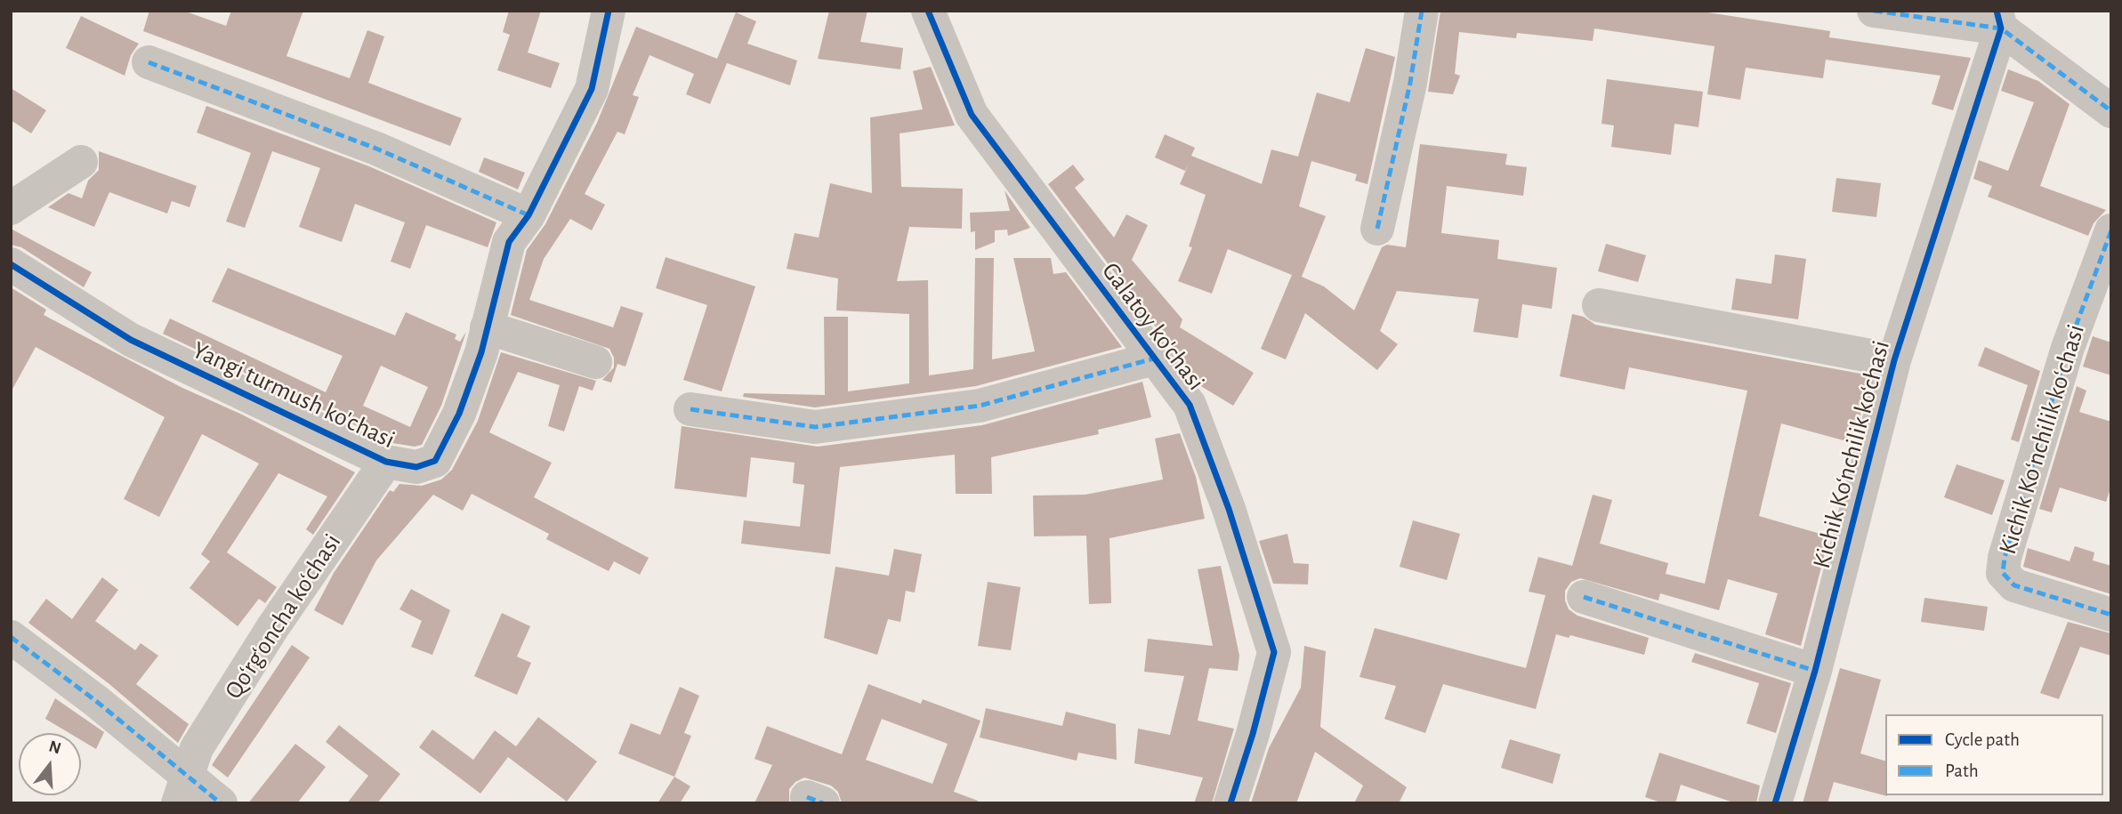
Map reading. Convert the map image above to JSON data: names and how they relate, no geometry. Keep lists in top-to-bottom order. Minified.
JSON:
{"streets":{"street":["Galatoy ko'chasi","Yangi turmush ko'chasi","Kichik Koʻnchilik koʻchasi","Kichik Ko‘nchilik ko‘chasi","Qo‘rg‘oncha ko‘chasi"]},"crossings":[["Yangi turmush ko'chasi","Qo‘rg‘oncha ko‘chasi"]],"legend":["Cycle path","Path"],"north":"top"}
